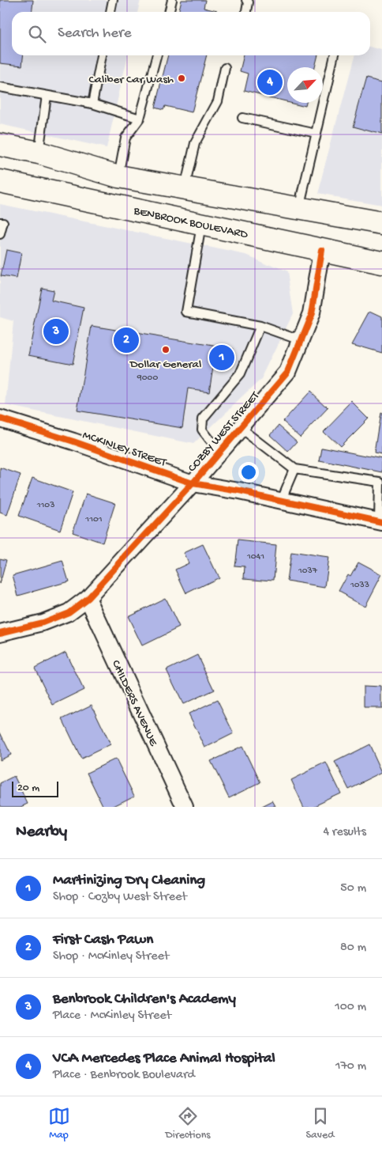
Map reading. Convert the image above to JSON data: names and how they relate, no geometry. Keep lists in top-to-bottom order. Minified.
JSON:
{"streets":{"highway":["BENBROOK BOULEVARD"],"street":["COZBY WEST STREET","MCKINLEY STREET","CHILDERS AVENUE"]},"crossings":[["BENBROOK BOULEVARD","COZBY WEST STREET"],["COZBY WEST STREET","MCKINLEY STREET"],["COZBY WEST STREET","CHILDERS AVENUE"]],"places":["Caliber Car Wash","Dollar General"],"house_numbers":["9000","1103","1101","1041","1037","1033"],"scale_bar":"20 m","north":"top right","page":{"search":"Search here","pins":["4","3","2","1"],"scale":"20 m","heading":["Nearby","4 results"],"list":[{"mark":"1","name":"Martinizing Dry Cleaning","note":"Shop · Cozby West Street","value":"50 m"},{"mark":"2","name":"First Cash Pawn","note":"Shop · McKinley Street","value":"80 m"},{"mark":"3","name":"Benbrook Children's Academy","note":"Place · McKinley Street","value":"100 m"},{"mark":"4","name":"VCA Mercedes Place Animal Hospital","note":"Place · Benbrook Boulevard","value":"170 m"}],"nav":["Map","Directions","Saved"]}}
